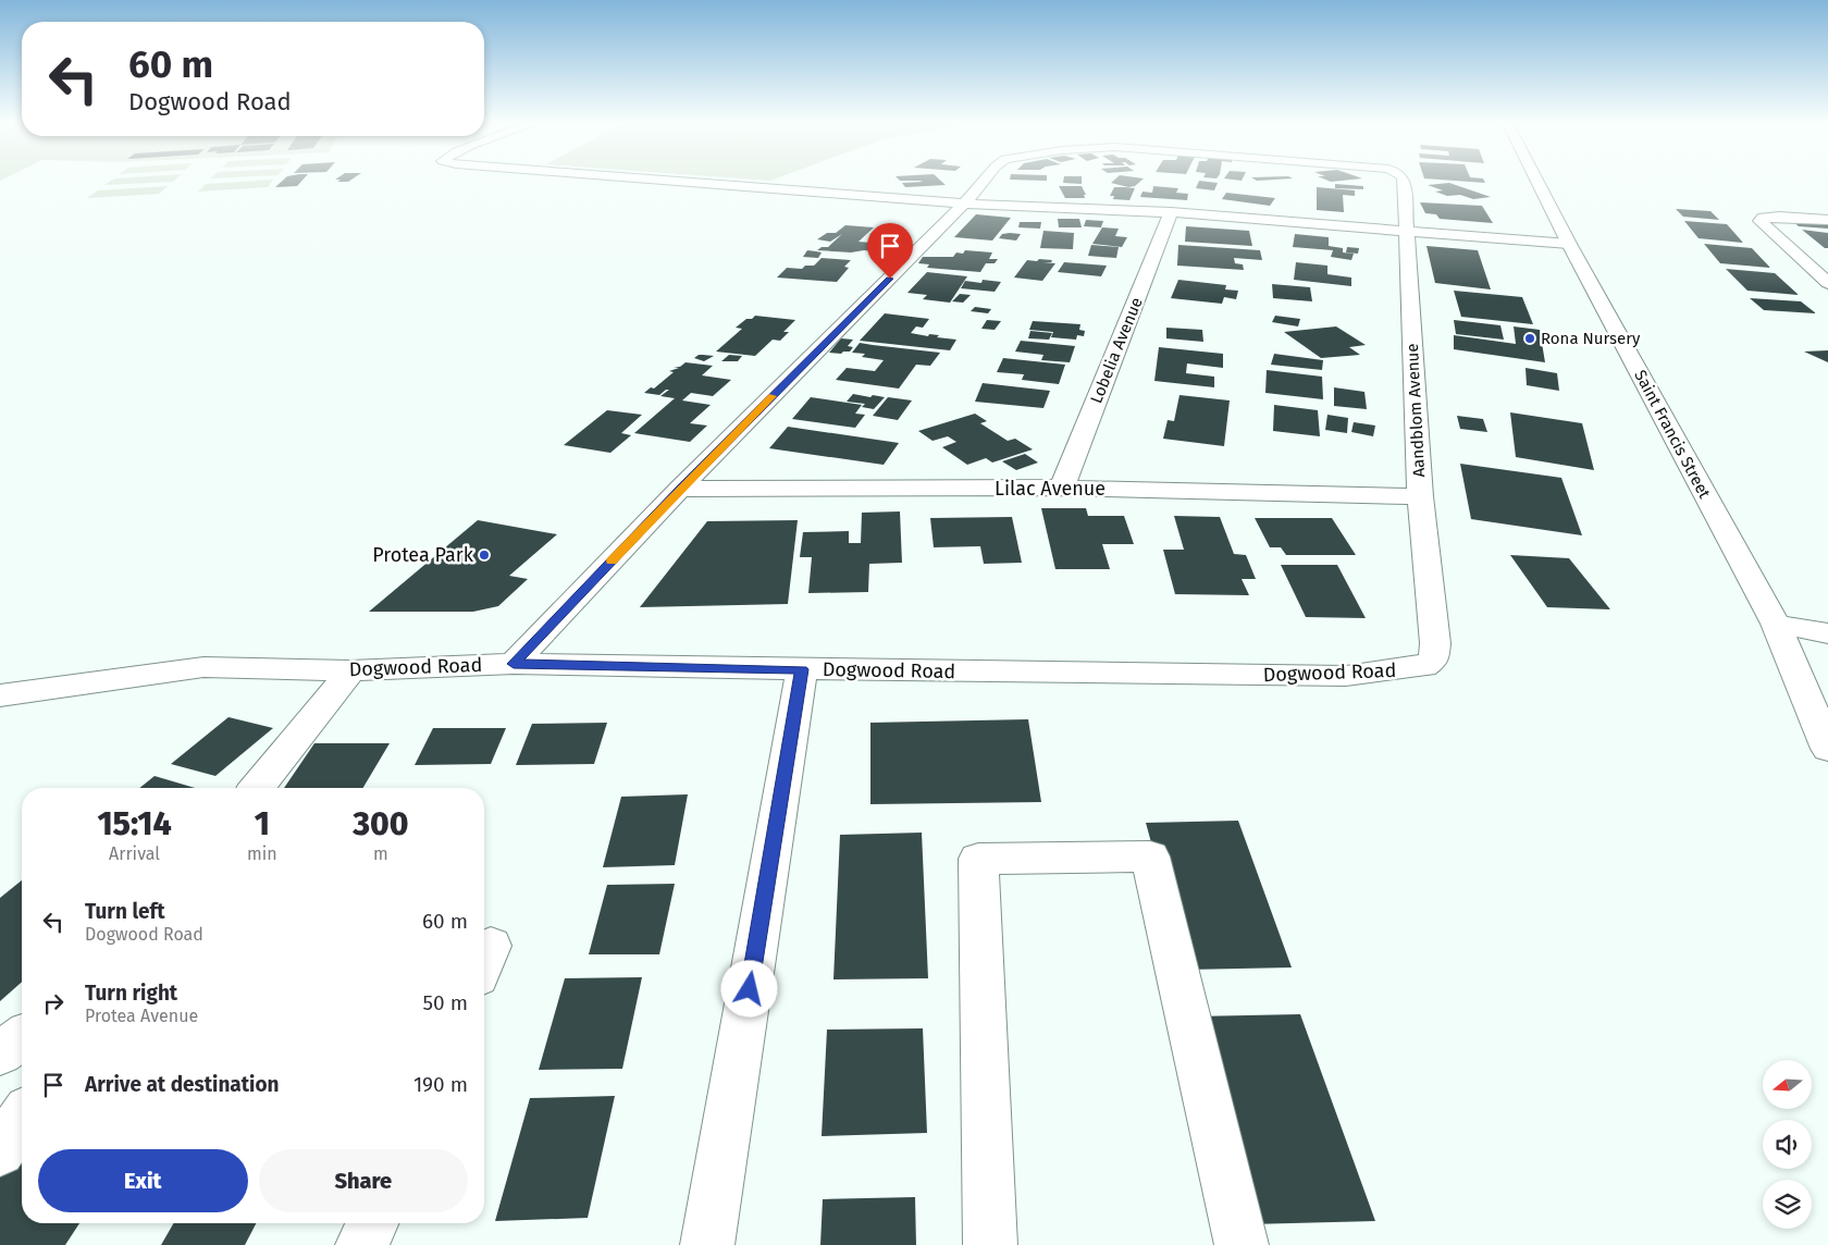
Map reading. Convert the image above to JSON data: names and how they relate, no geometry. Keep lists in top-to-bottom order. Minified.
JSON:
{"streets":{"street":["Lobelia Avenue","Aandblom Avenue","Saint Francis Street","Lilac Avenue","Dogwood Road"]},"crossings":[["Lobelia Avenue","Lilac Avenue"],["Aandblom Avenue","Lilac Avenue"],["Aandblom Avenue","Dogwood Road"]],"places":["Rona Nursery","Protea Park"],"north":"left","page":{"turn":["60 m","Dogwood Road"],"eta":["15:14","Arrival","1","min","300","m"],"list":[{"name":"Turn left","note":"Dogwood Road","value":"60 m"},{"name":"Turn right","note":"Protea Avenue","value":"50 m"},{"name":"Arrive at destination","value":"190 m"}],"buttons":["Exit","Share"]}}
